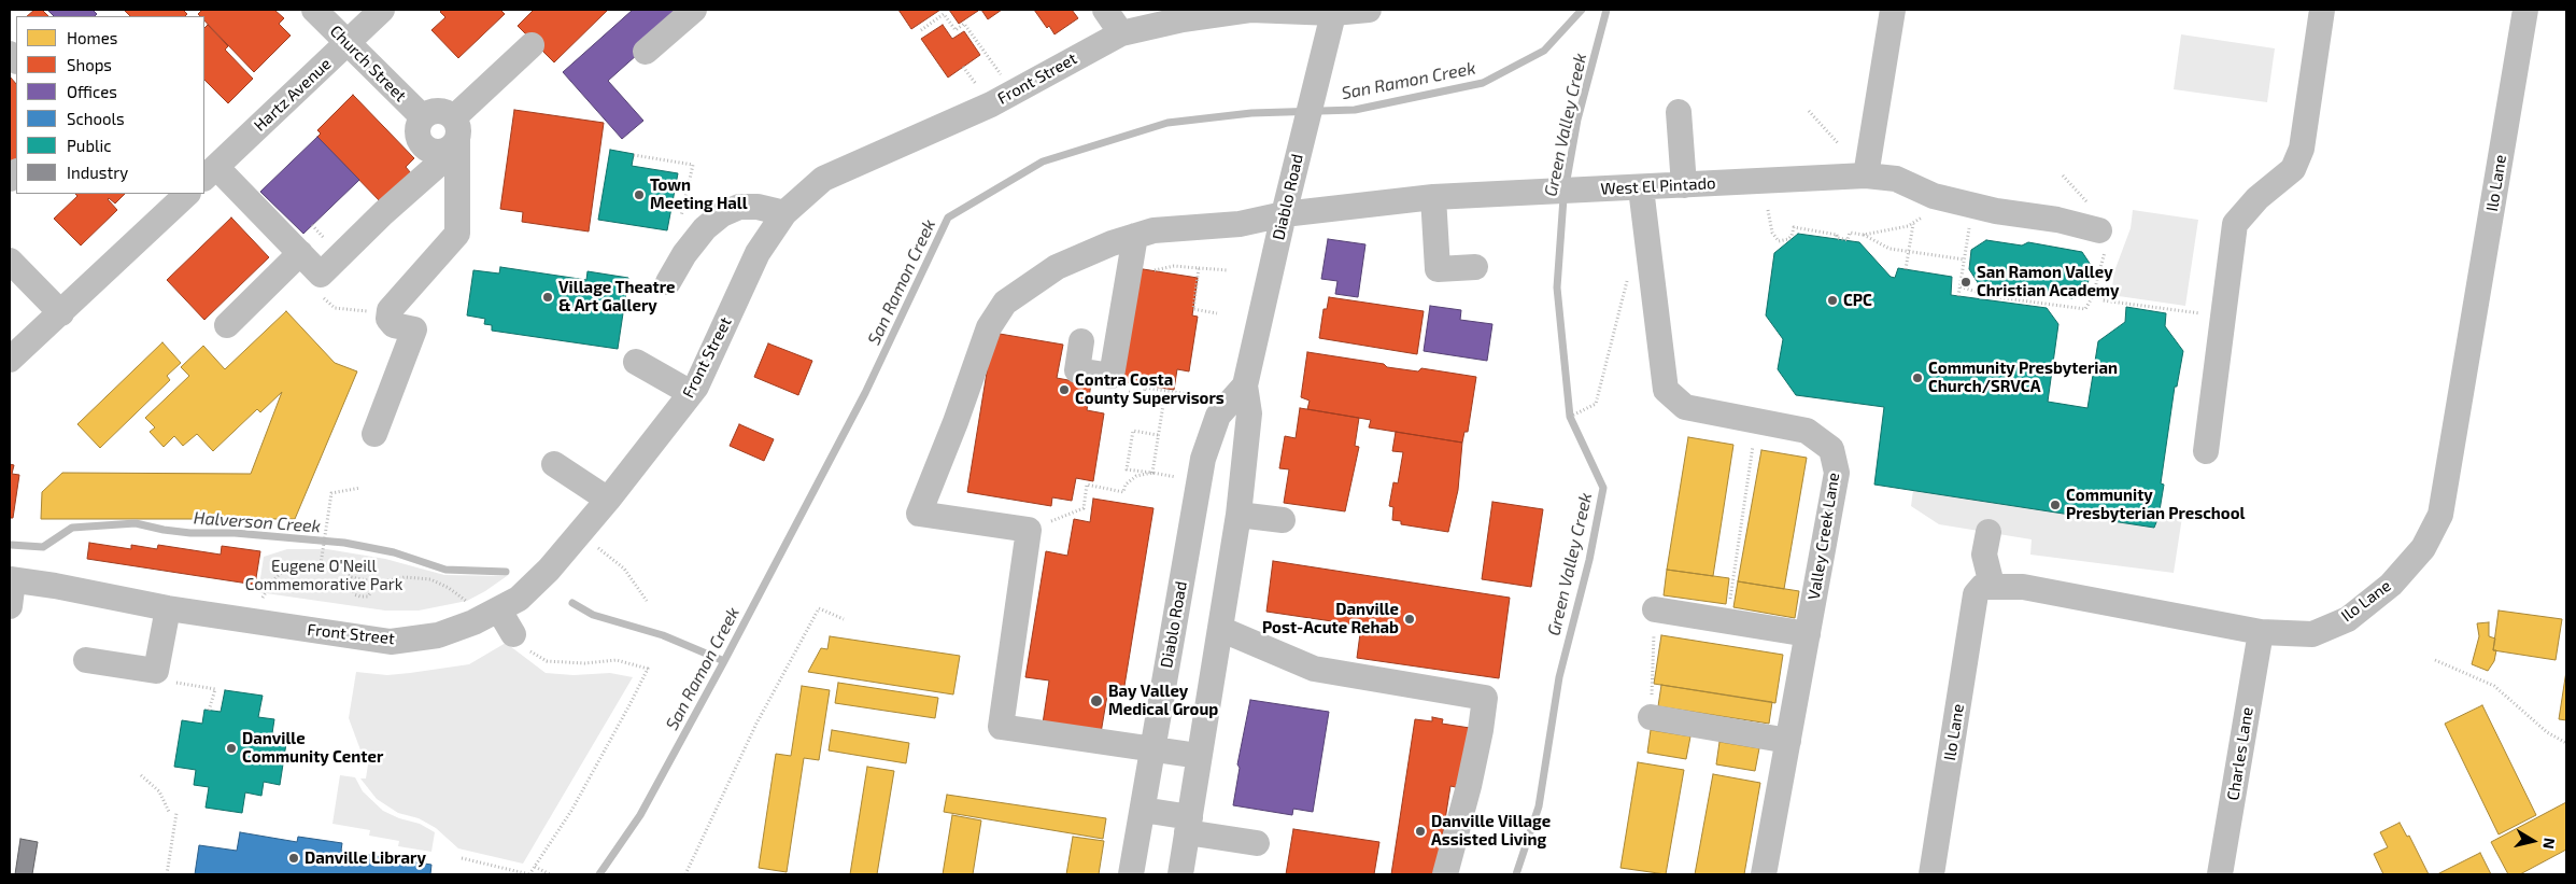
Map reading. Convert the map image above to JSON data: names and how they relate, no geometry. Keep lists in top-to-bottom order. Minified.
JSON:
{"streets":{"street":["Church Street","Front Street","Hartz Avenue","Ilo Lane","West El Pintado","Diablo Road","Valley Creek Lane","Charles Lane"]},"crossings":[["Church Street","Hartz Avenue"],["Front Street","Diablo Road"],["Ilo Lane","Charles Lane"],["West El Pintado","Diablo Road"],["West El Pintado","Valley Creek Lane"]],"water":["San Ramon Creek","Green Valley Creek","Halverson Creek"],"parks":["Eugene O'Neill Commemorative Park"],"places":["Town Meeting Hall","San Ramon Valley Christian Academy","Village Theatre & Art Gallery","CPC","Community Presbyterian Church/SRVCA","Contra Costa County Supervisors","Community Presbyterian Preschool","Danville Post-Acute Rehab","Bay Valley Medical Group","Danville Community Center","Danville Village Assisted Living","Danville Library"],"legend":["Homes","Shops","Offices","Schools","Public","Industry"],"north":"right"}
